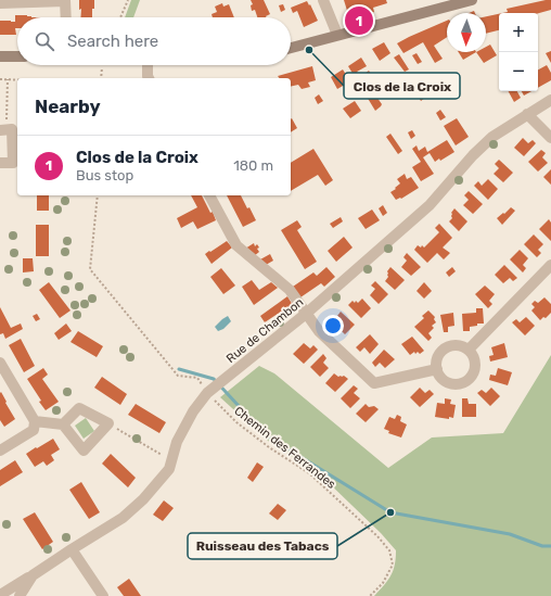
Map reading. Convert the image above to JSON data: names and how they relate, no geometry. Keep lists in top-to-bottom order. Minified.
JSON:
{"streets":{"street":["Rue de Chambon"],"path":["Chemin des Ferrandes"]},"crossings":[["Rue de Chambon","Chemin des Ferrandes"]],"places":["Clos de la Croix","Ruisseau des Tabacs"],"north":"bottom","page":{"pins":"1","map_buttons":["+","−"],"search":"Search here","heading":"Nearby","list":[{"mark":"1","name":"Clos de la Croix","note":"Bus stop","value":"180 m"}]}}
